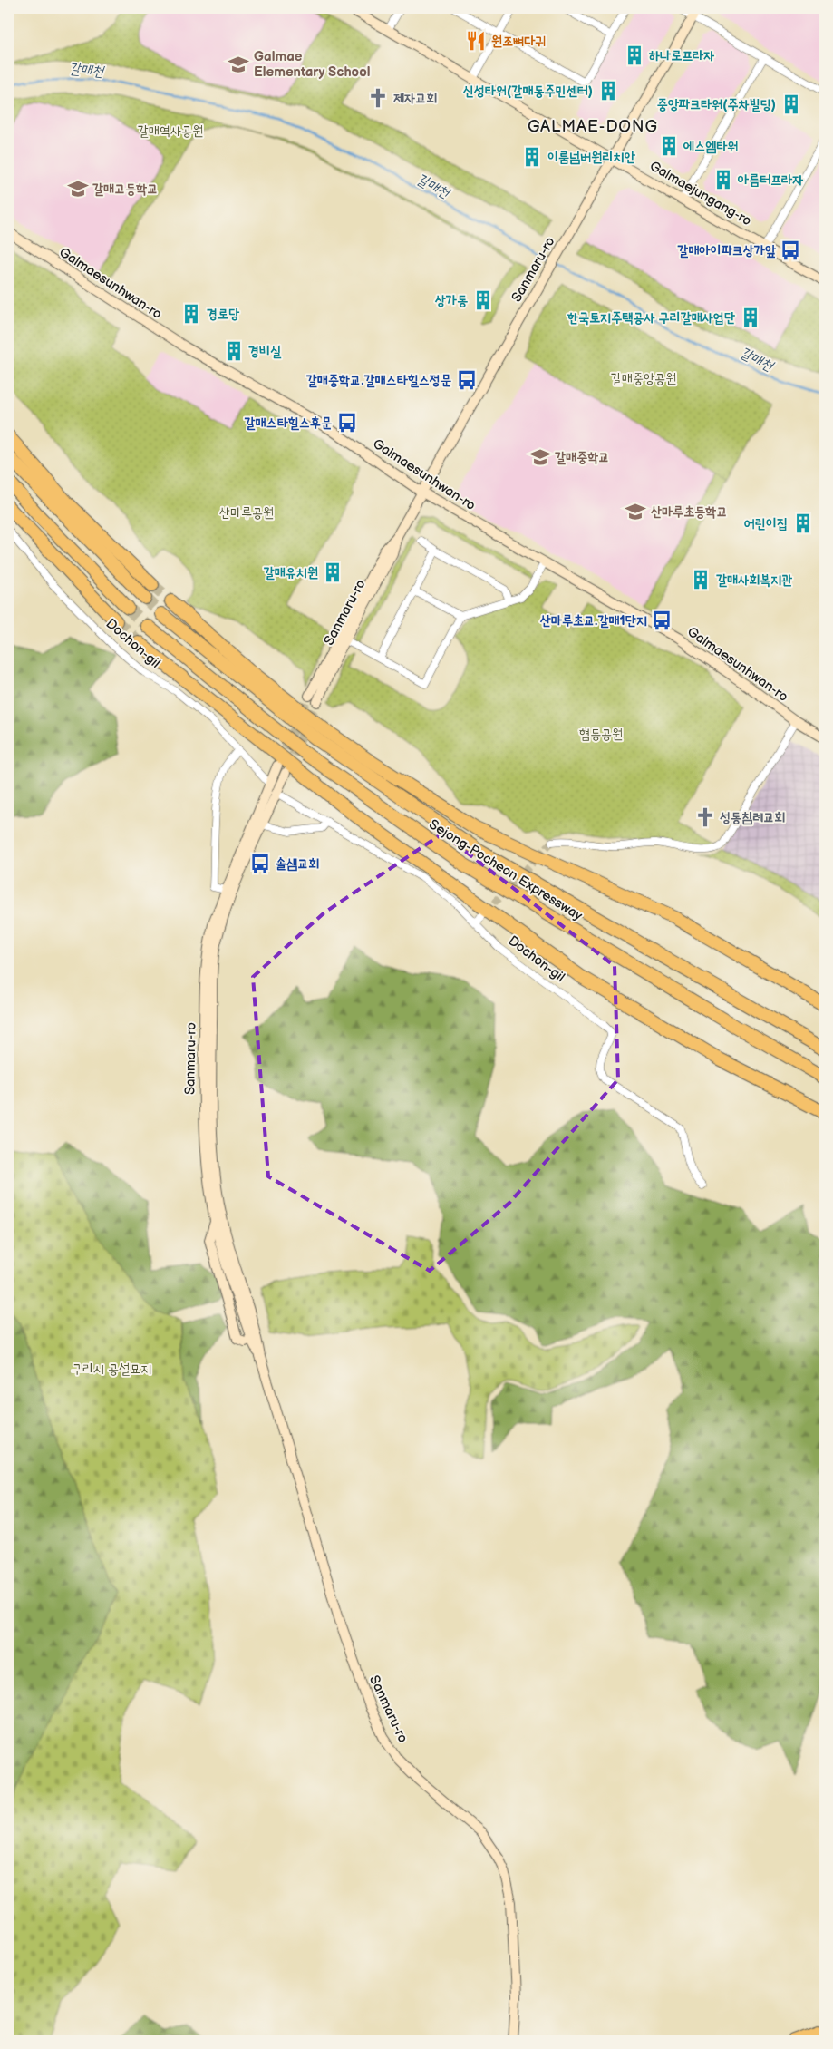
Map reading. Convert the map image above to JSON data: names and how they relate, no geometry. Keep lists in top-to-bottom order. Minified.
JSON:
{"streets":{"highway":["Sejong-Pocheon Expressway"],"street":["Galmaejungang-ro","Sanmaru-ro","Galmaesunhwan-ro","Dochon-gil"]},"crossings":[["Galmaejungang-ro","Sanmaru-ro"],["Sanmaru-ro","Galmaesunhwan-ro"],["Sanmaru-ro","Dochon-gil"]],"districts":["GALMAE-DONG"],"water":["갈매천"],"parks":["갈매역사공원","갈매중앙공원","산마루공원","협동공원","구리시 공설묘지"],"places":{"restaurant":["원조뼈다귀"],"building":["하나로프라자","신성타워(갈매동주민센터)","중앙파크타워(주차빌딩)","에스엠타워","이룸넘버원리치안","아름터프라자","상가동","경로당","한국토지주택공사 구리갈매사업단","경비실","어린이집","갈매유치원","갈매사회복지관"],"school or university":["Galmae Elementary School","갈매고등학교","갈매중학교","산마루초등학교"],"church":["제자교회","성동침례교회"],"bus stop":["갈매아이파크상가앞","갈매중학교.갈매스타힐스정문","갈매스타힐스후문","산마루초교.갈매1단지","솔샘교회"]}}
